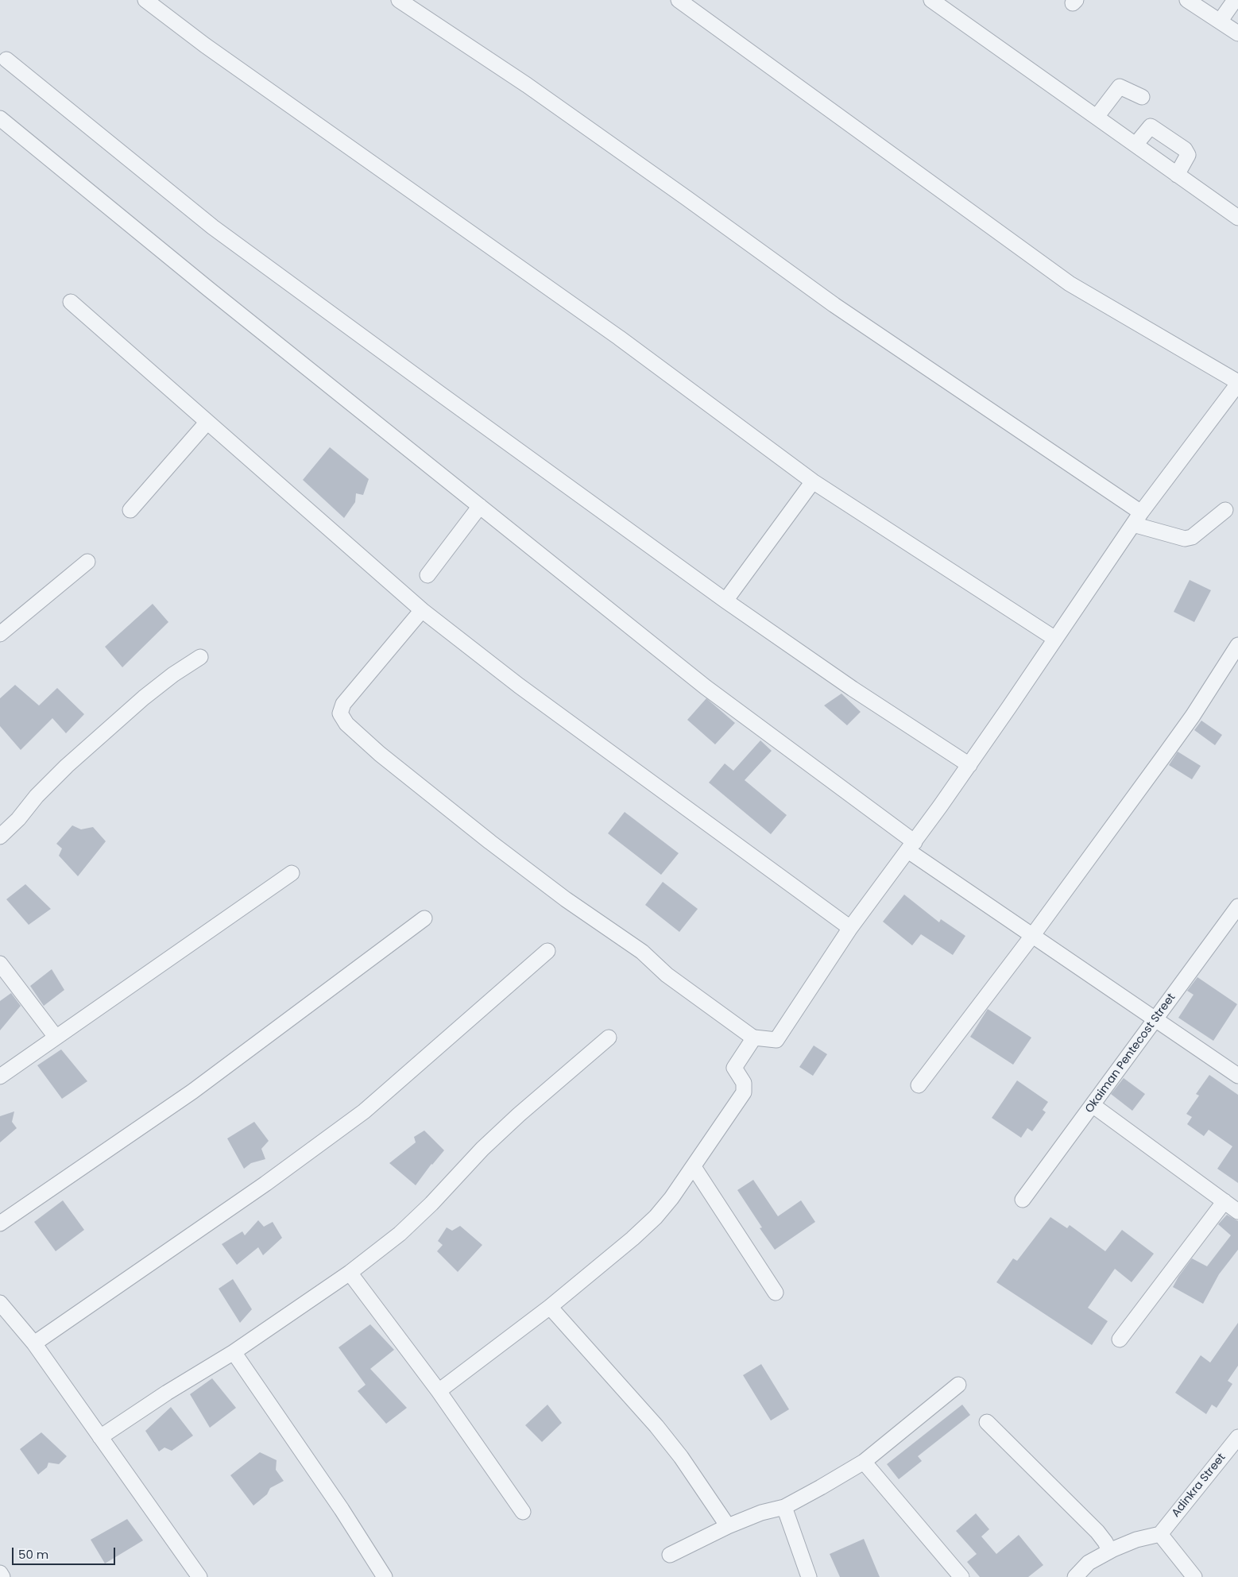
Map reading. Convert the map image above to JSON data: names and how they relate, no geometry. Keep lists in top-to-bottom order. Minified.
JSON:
{"streets":{"street":["Okaiman Pentecost Street","Adinkra Street"]},"scale_bar":"50 m"}
